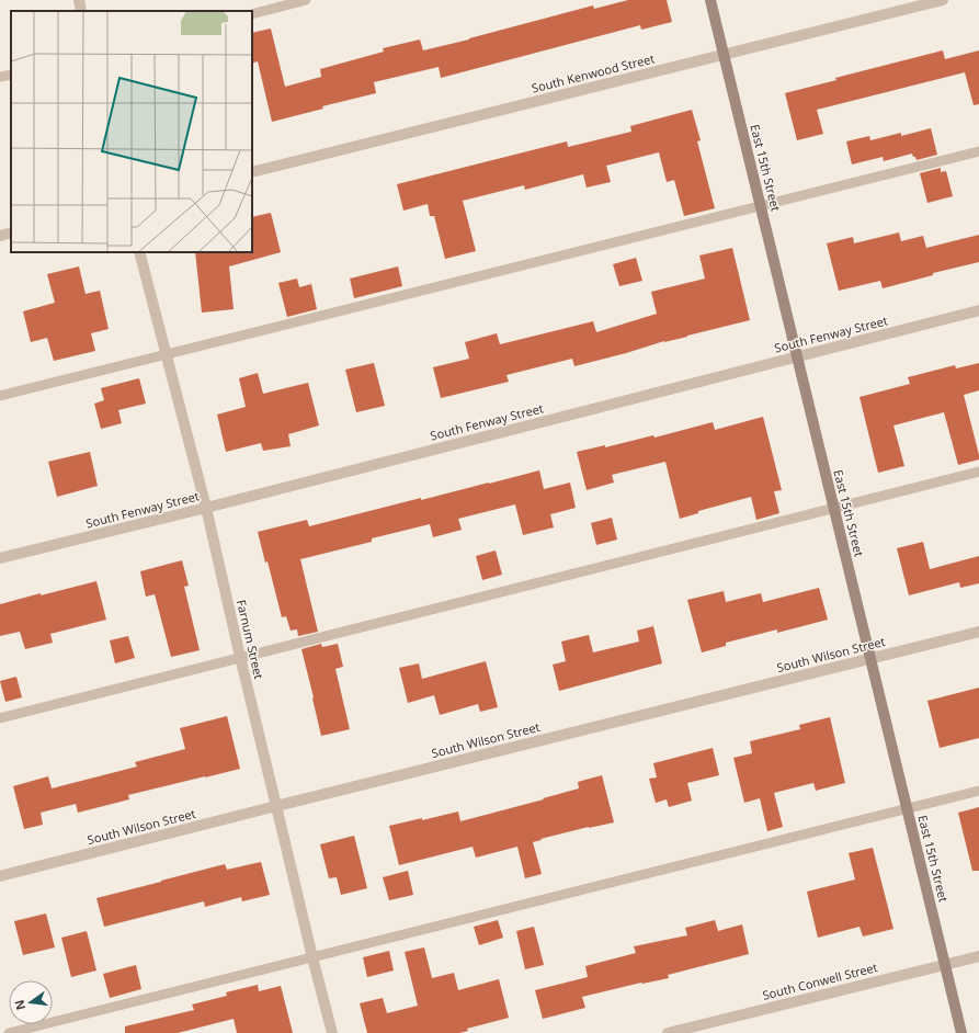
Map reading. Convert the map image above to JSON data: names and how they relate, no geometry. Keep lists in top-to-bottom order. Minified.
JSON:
{"streets":{"main road":["East 15th Street"],"street":["South Kenwood Street","South Fenway Street","Farnum Street","South Wilson Street","South Conwell Street"]},"crossings":[["South Kenwood Street","East 15th Street"],["East 15th Street","South Fenway Street"],["East 15th Street","South Wilson Street"],["East 15th Street","South Conwell Street"],["South Fenway Street","Farnum Street"],["Farnum Street","South Wilson Street"]],"north":"left"}
